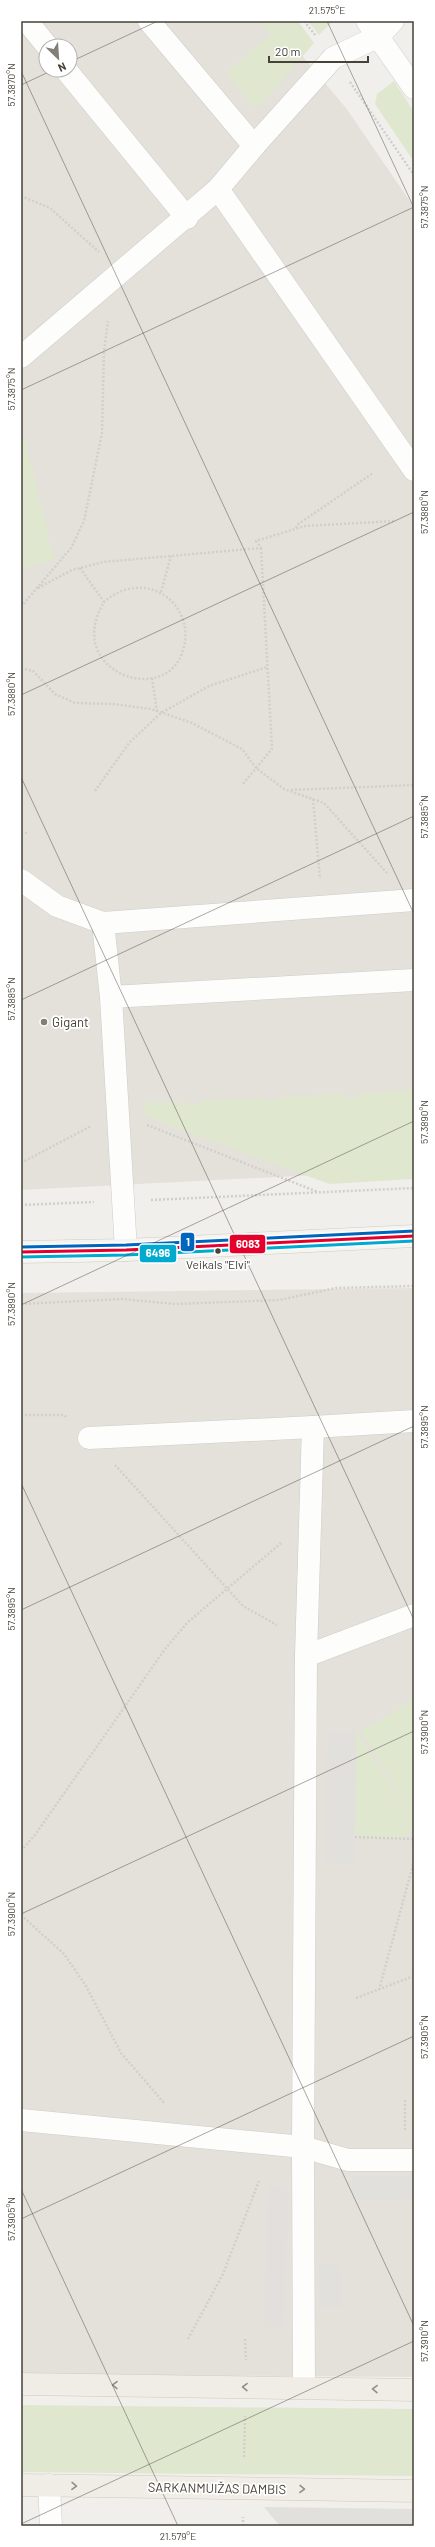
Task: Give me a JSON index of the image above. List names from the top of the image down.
{
  "streets": {
    "main road": ["SARKANMUIŽAS DAMBIS"]
  },
  "places": ["Gigant", "Veikals \"Elvi\""],
  "lines": ["transit line 1", "transit line 6083", "transit line 6496"],
  "scale_bar": "20 m",
  "north": "bottom right",
  "coordinates": [
    "21.575°E",
    "57.3870°N",
    "57.3875°N",
    "57.3880°N",
    "57.3885°N",
    "57.3890°N",
    "57.3895°N",
    "57.3900°N",
    "57.3905°N",
    "57.3910°N",
    "21.579°E"
  ]
}
